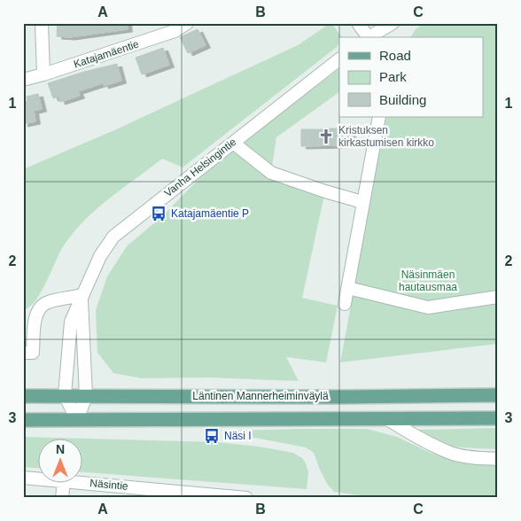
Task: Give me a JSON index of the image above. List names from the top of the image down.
{
  "streets": {
    "main road": ["Läntinen Mannerheiminväylä"],
    "street": ["Katajamäentie", "Vanha Helsingintie", "Näsintie"]
  },
  "crossings": [
    ["Vanha Helsingintie", "Läntinen Mannerheiminväylä"]
  ],
  "parks": ["Näsinmäen hautausmaa"],
  "places": {
    "church": ["Kristuksen kirkastumisen kirkko"],
    "bus stop": ["Katajamäentie P", "Näsi I"]
  },
  "legend": ["Road", "Park", "Building"],
  "north": "top",
  "grid": {
    "columns": ["A", "B", "C"],
    "rows": ["1", "2", "3"]
  }
}
